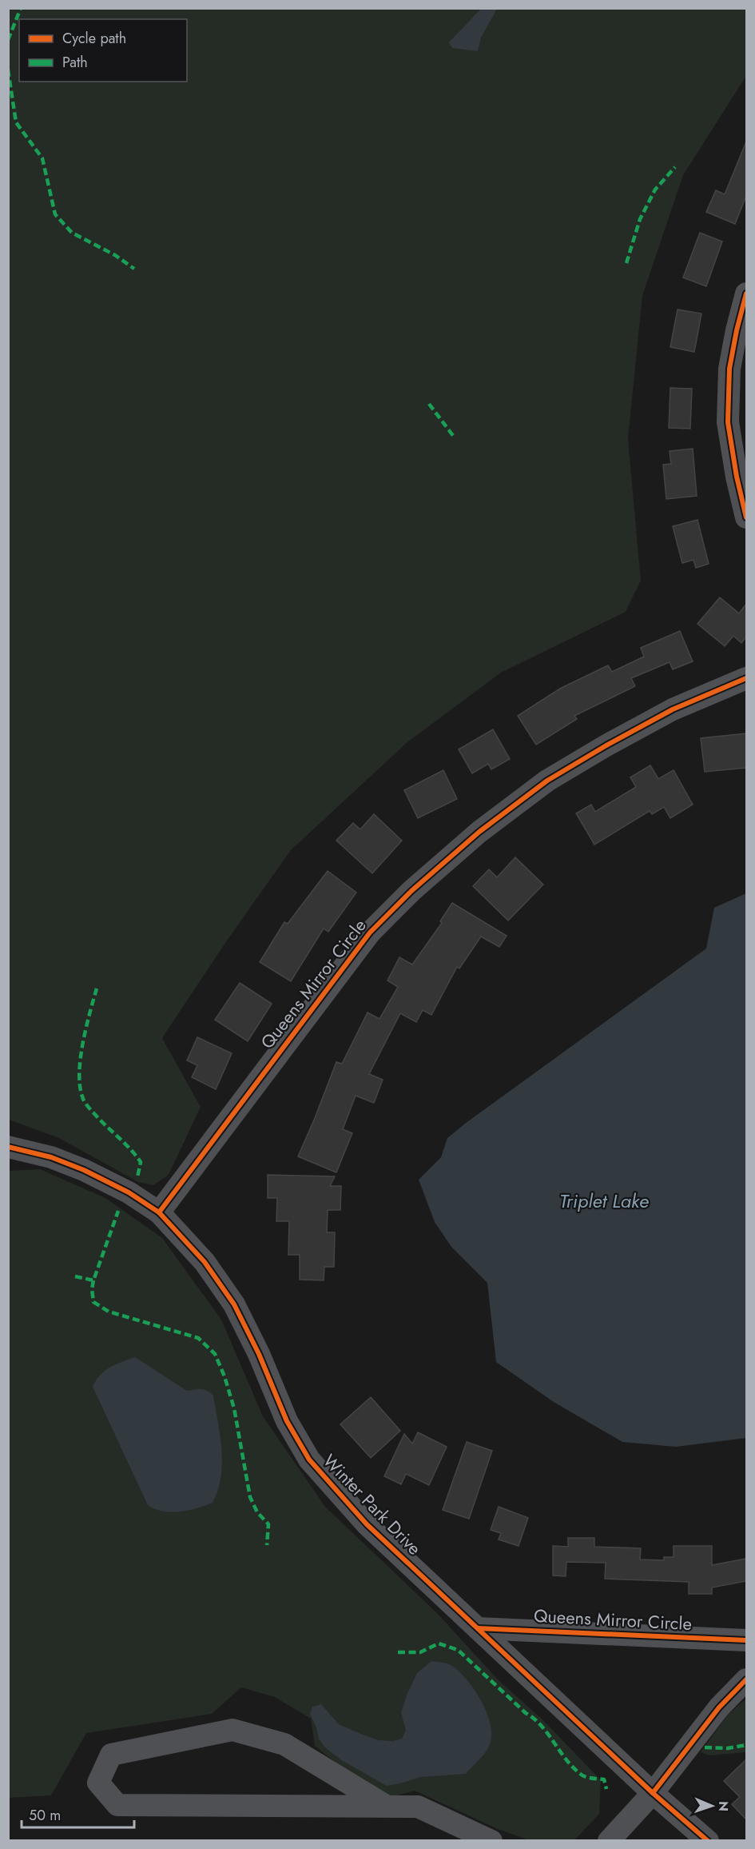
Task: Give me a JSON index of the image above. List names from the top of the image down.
{
  "streets": {
    "street": ["Queens Mirror Circle", "Winter Park Drive"]
  },
  "crossings": [
    ["Queens Mirror Circle", "Winter Park Drive"]
  ],
  "water": ["Triplet Lake"],
  "legend": ["Cycle path", "Path"],
  "scale_bar": "50 m",
  "north": "right"
}
